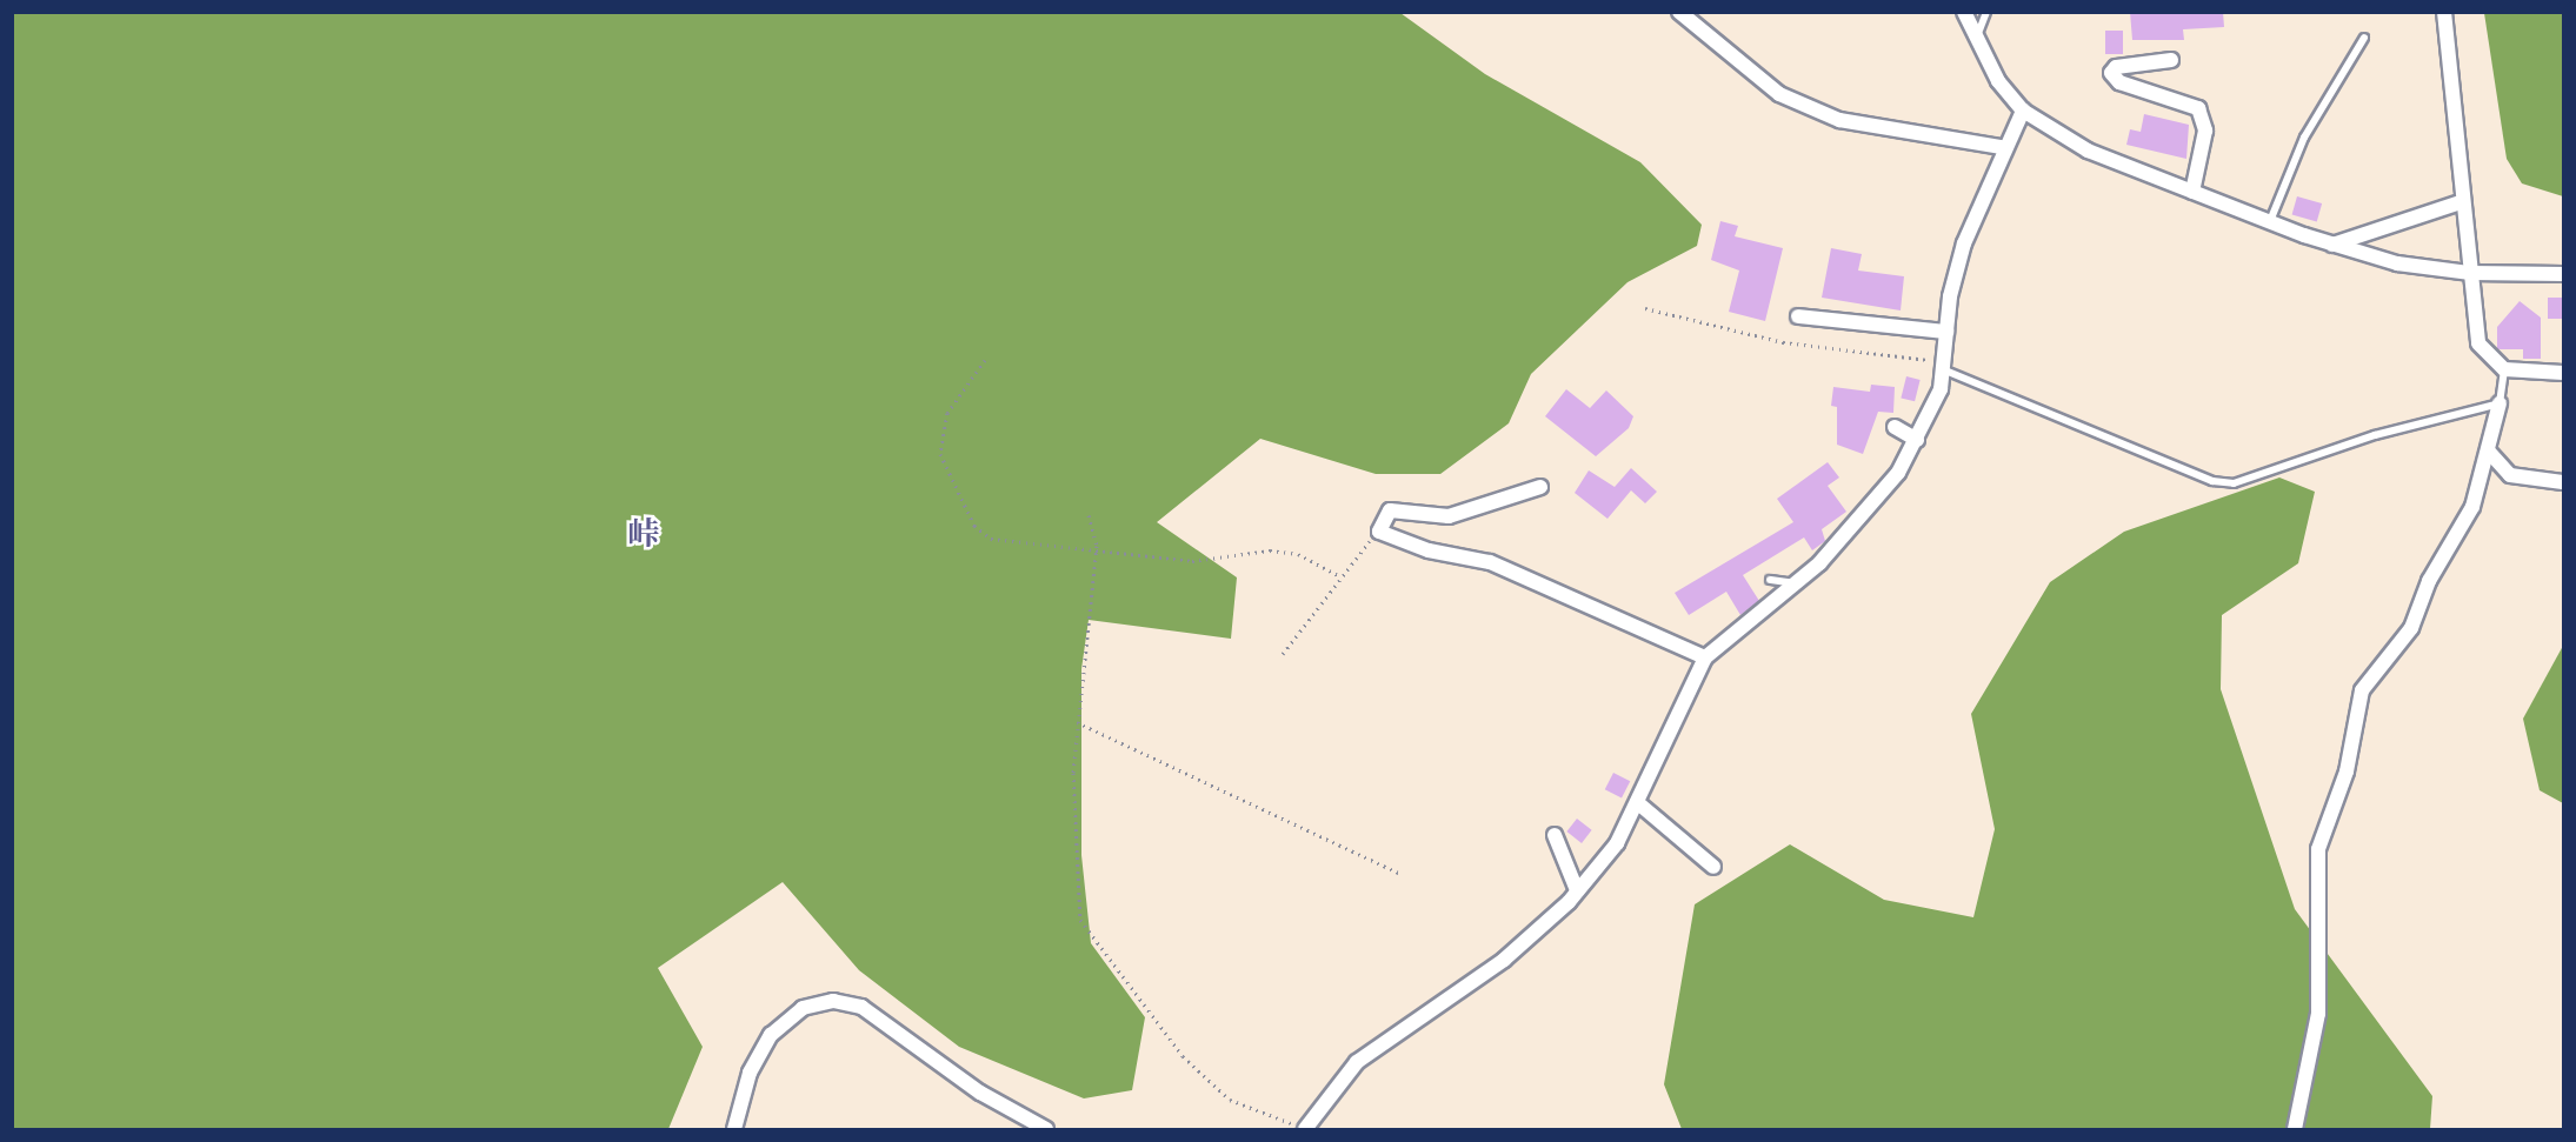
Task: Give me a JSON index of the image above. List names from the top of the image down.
{
  "districts": ["峠"]
}
